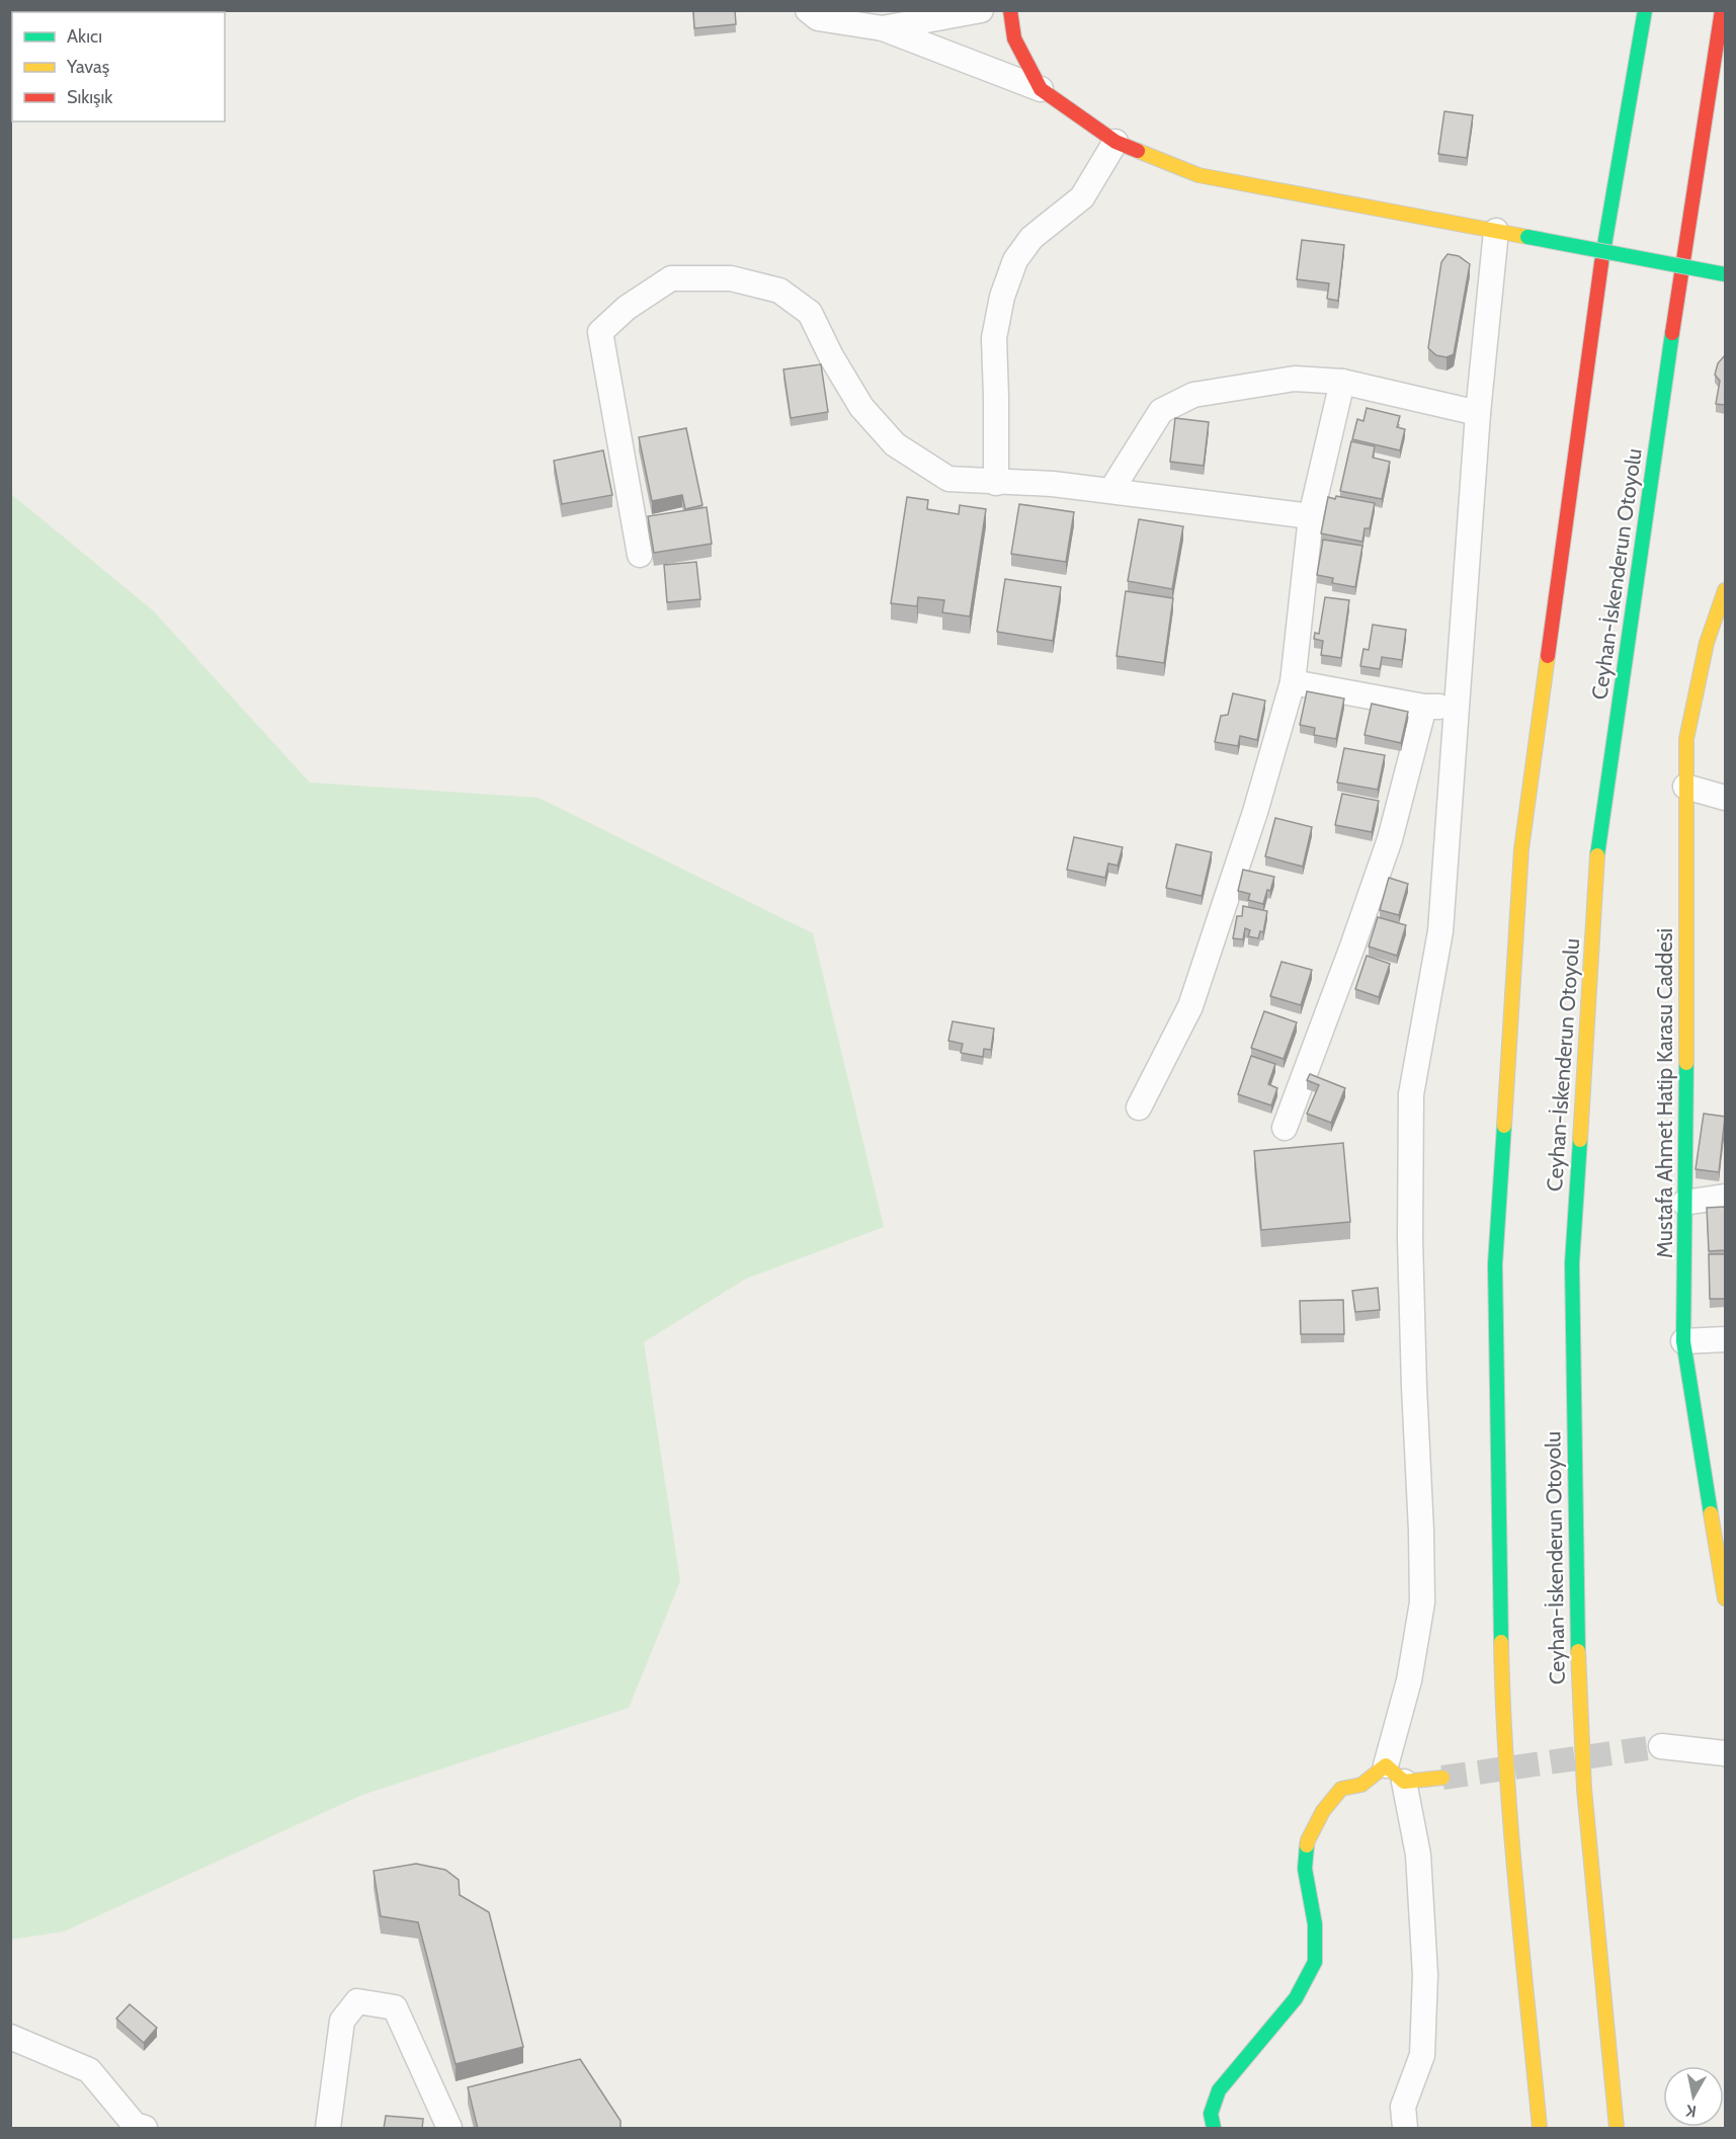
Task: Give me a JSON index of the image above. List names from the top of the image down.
{
  "streets": {
    "main road": ["Ceyhan-İskenderun Otoyolu", "Mustafa Ahmet Hatip Karasu Caddesi"]
  },
  "legend": ["Akıcı", "Yavaş", "Sıkışık"],
  "north": "bottom"
}
